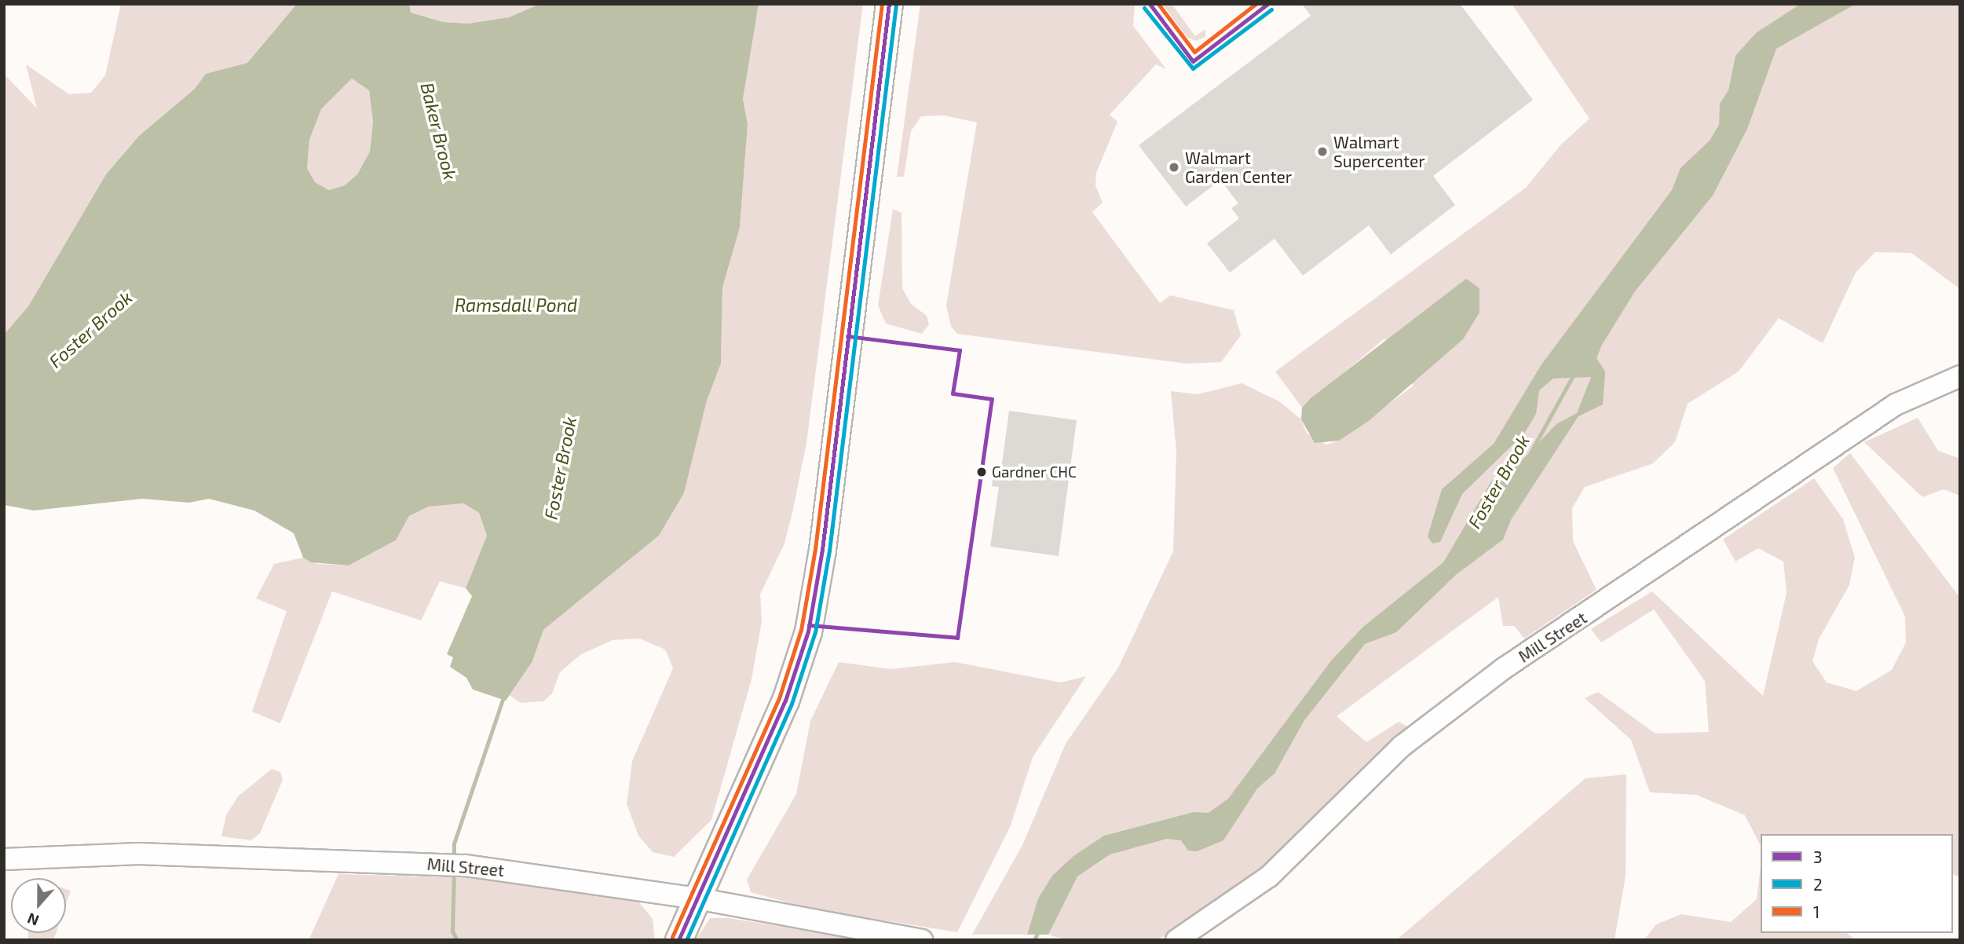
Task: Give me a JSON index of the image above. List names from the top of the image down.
{
  "streets": {
    "street": ["Mill Street"]
  },
  "water": ["Baker Brook", "Ramsdall Pond", "Foster Brook"],
  "places": ["Walmart Supercenter", "Walmart Garden Center", "Gardner CHC"],
  "lines": ["transit line 3", "transit line 1", "transit line 2"],
  "legend": ["3", "2", "1"],
  "north": "bottom"
}
